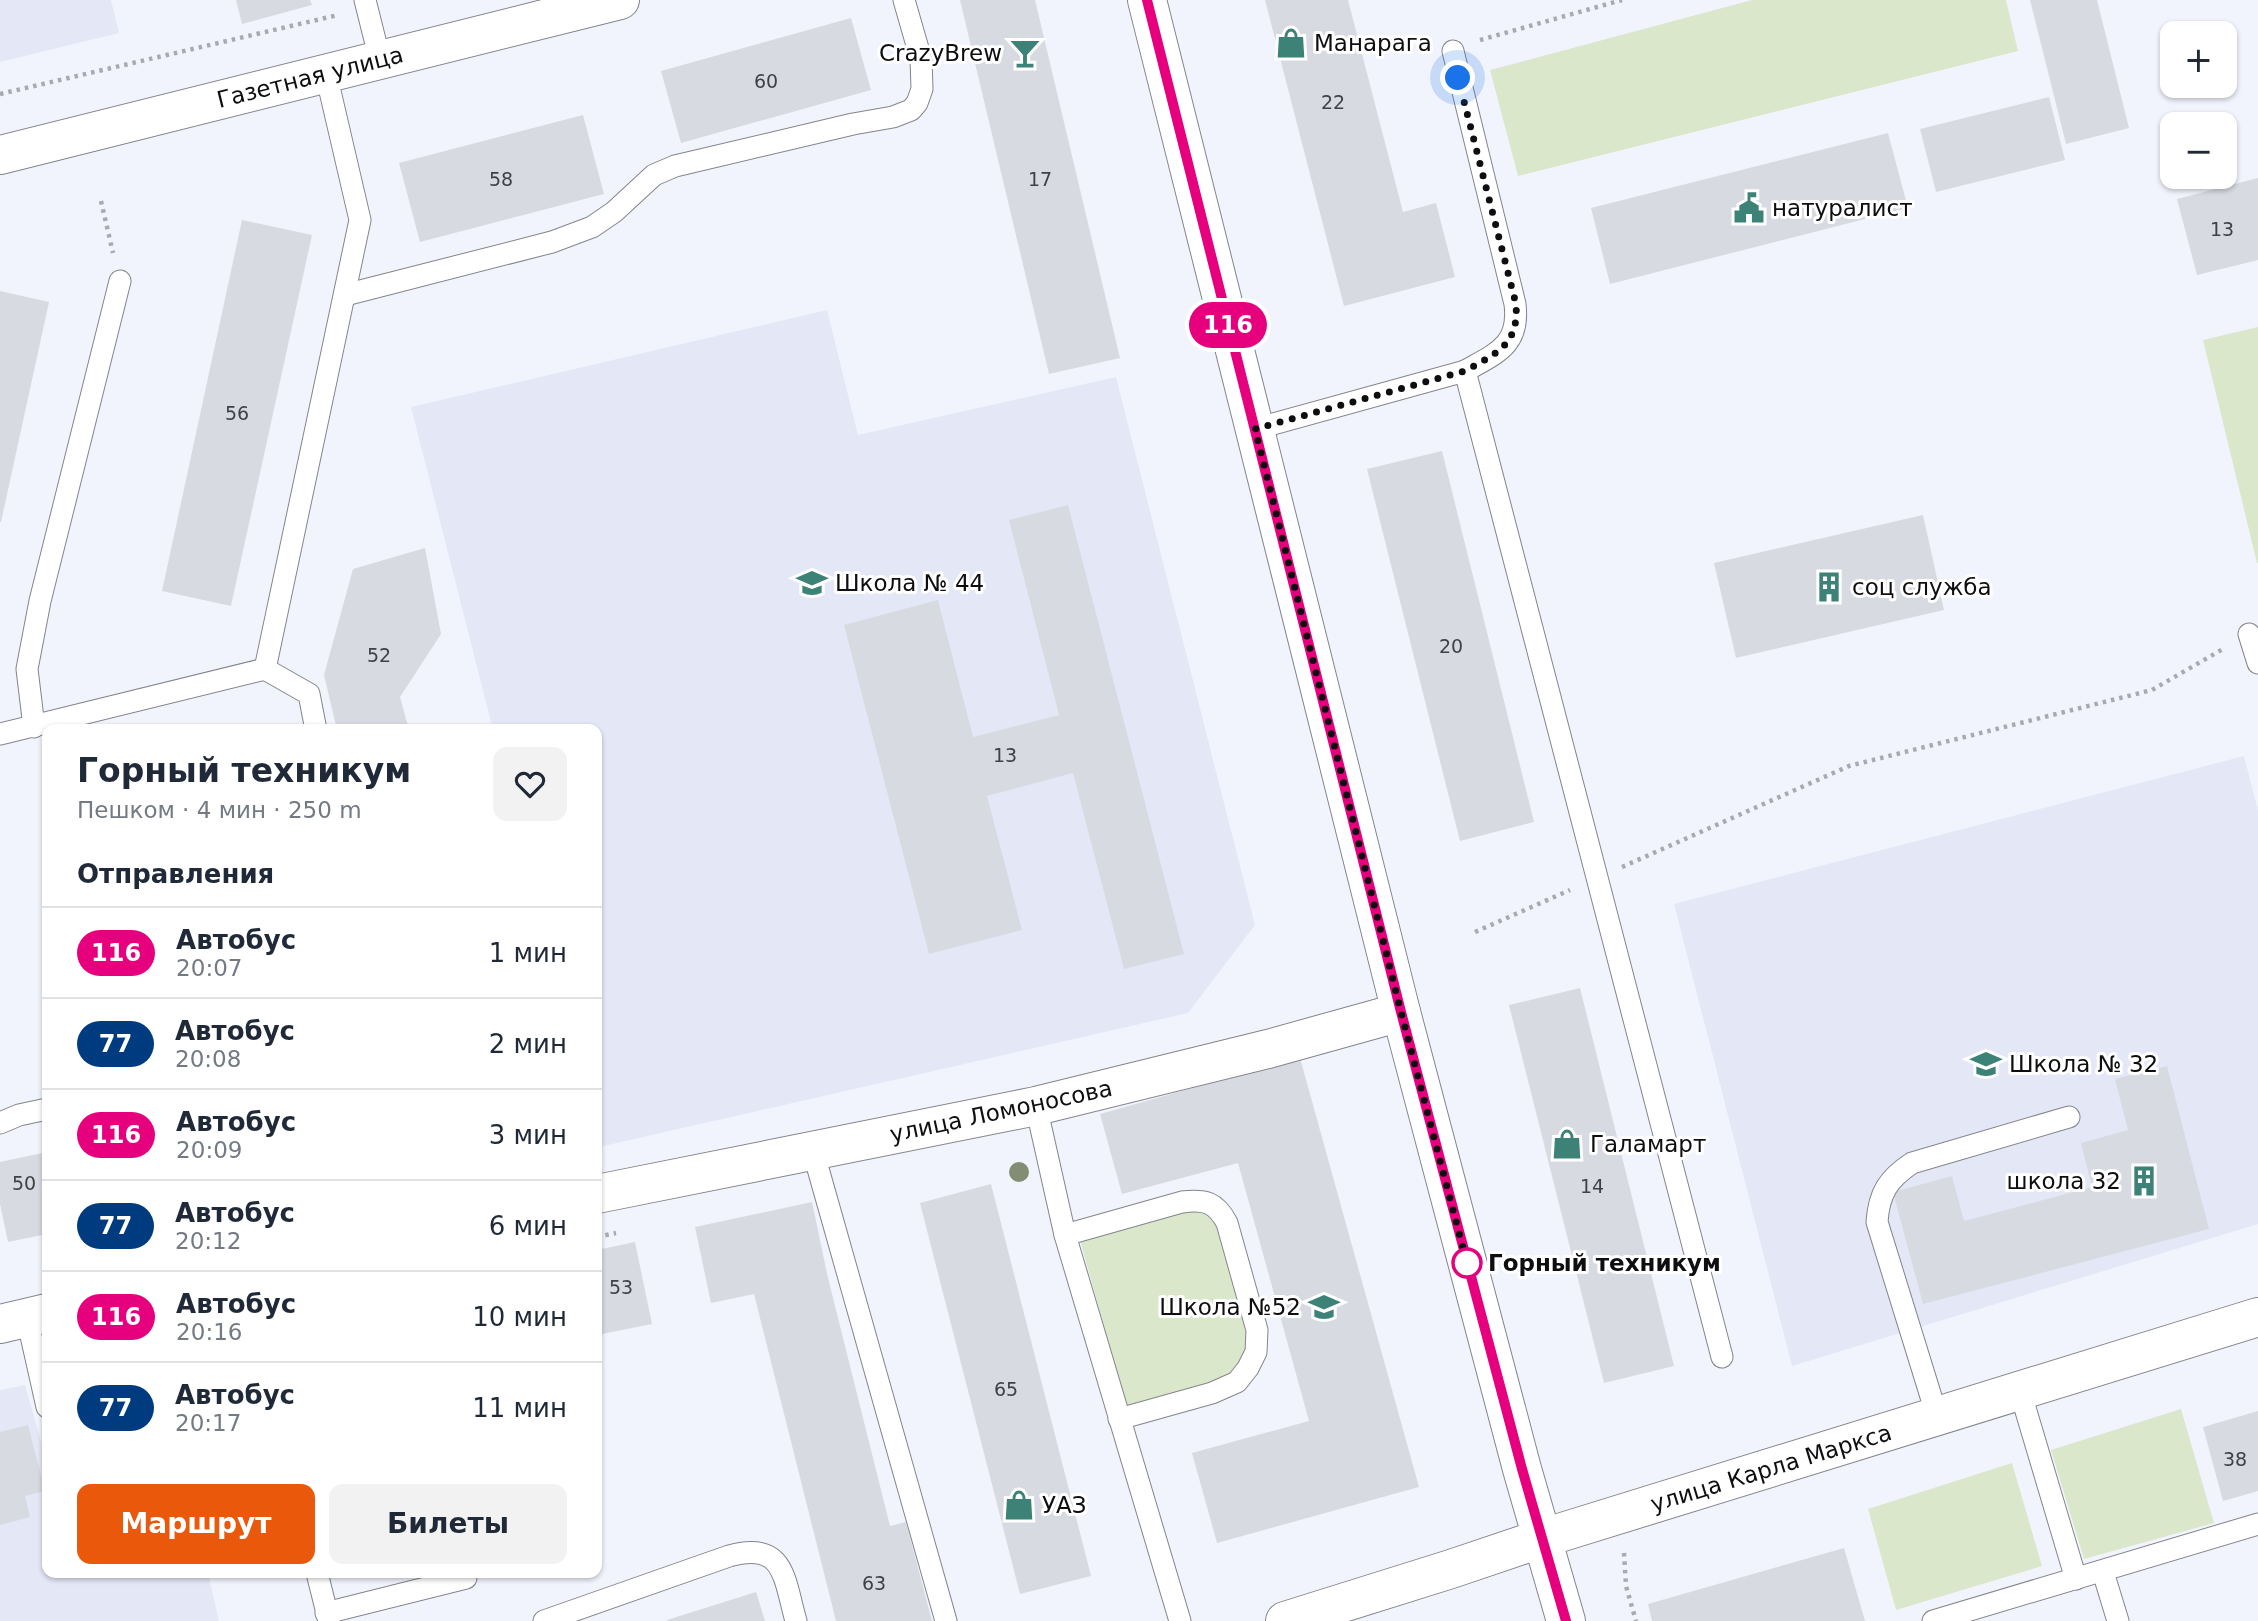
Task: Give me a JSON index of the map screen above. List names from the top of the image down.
{
  "streets": {
    "main road": ["Газетная улица", "улица Ломоносова", "улица Карла Маркса"]
  },
  "places": {
    "shop": ["Манарага", "Галамарт", "УАЗ"],
    "bar": ["CrazyBrew"],
    "public building": ["натуралист"],
    "school or university": ["Школа № 44", "Школа № 32", "Школа №52"],
    "building": ["соц служба", "школа 32"],
    "other": ["Горный техникум"]
  },
  "lines": ["bus line 116"],
  "house_numbers": [
    "60",
    "22",
    "58",
    "17",
    "13",
    "56",
    "20",
    "52",
    "13",
    "50",
    "14",
    "53",
    "65",
    "38",
    "63"
  ],
  "page": {
    "on_map": "116",
    "map_buttons": ["+", "−"],
    "heading": [
      ["Горный техникум", "Пешком · 4 мин · 250 m"],
      "Отправления"
    ],
    "list": [
      {
        "mark": "116",
        "name": "Автобус",
        "note": "20:07",
        "value": "1 мин"
      },
      {
        "mark": "77",
        "name": "Автобус",
        "note": "20:08",
        "value": "2 мин"
      },
      {
        "mark": "116",
        "name": "Автобус",
        "note": "20:09",
        "value": "3 мин"
      },
      {
        "mark": "77",
        "name": "Автобус",
        "note": "20:12",
        "value": "6 мин"
      },
      {
        "mark": "116",
        "name": "Автобус",
        "note": "20:16",
        "value": "10 мин"
      },
      {
        "mark": "77",
        "name": "Автобус",
        "note": "20:17",
        "value": "11 мин"
      }
    ],
    "buttons": ["Маршрут", "Билеты"]
  }
}
